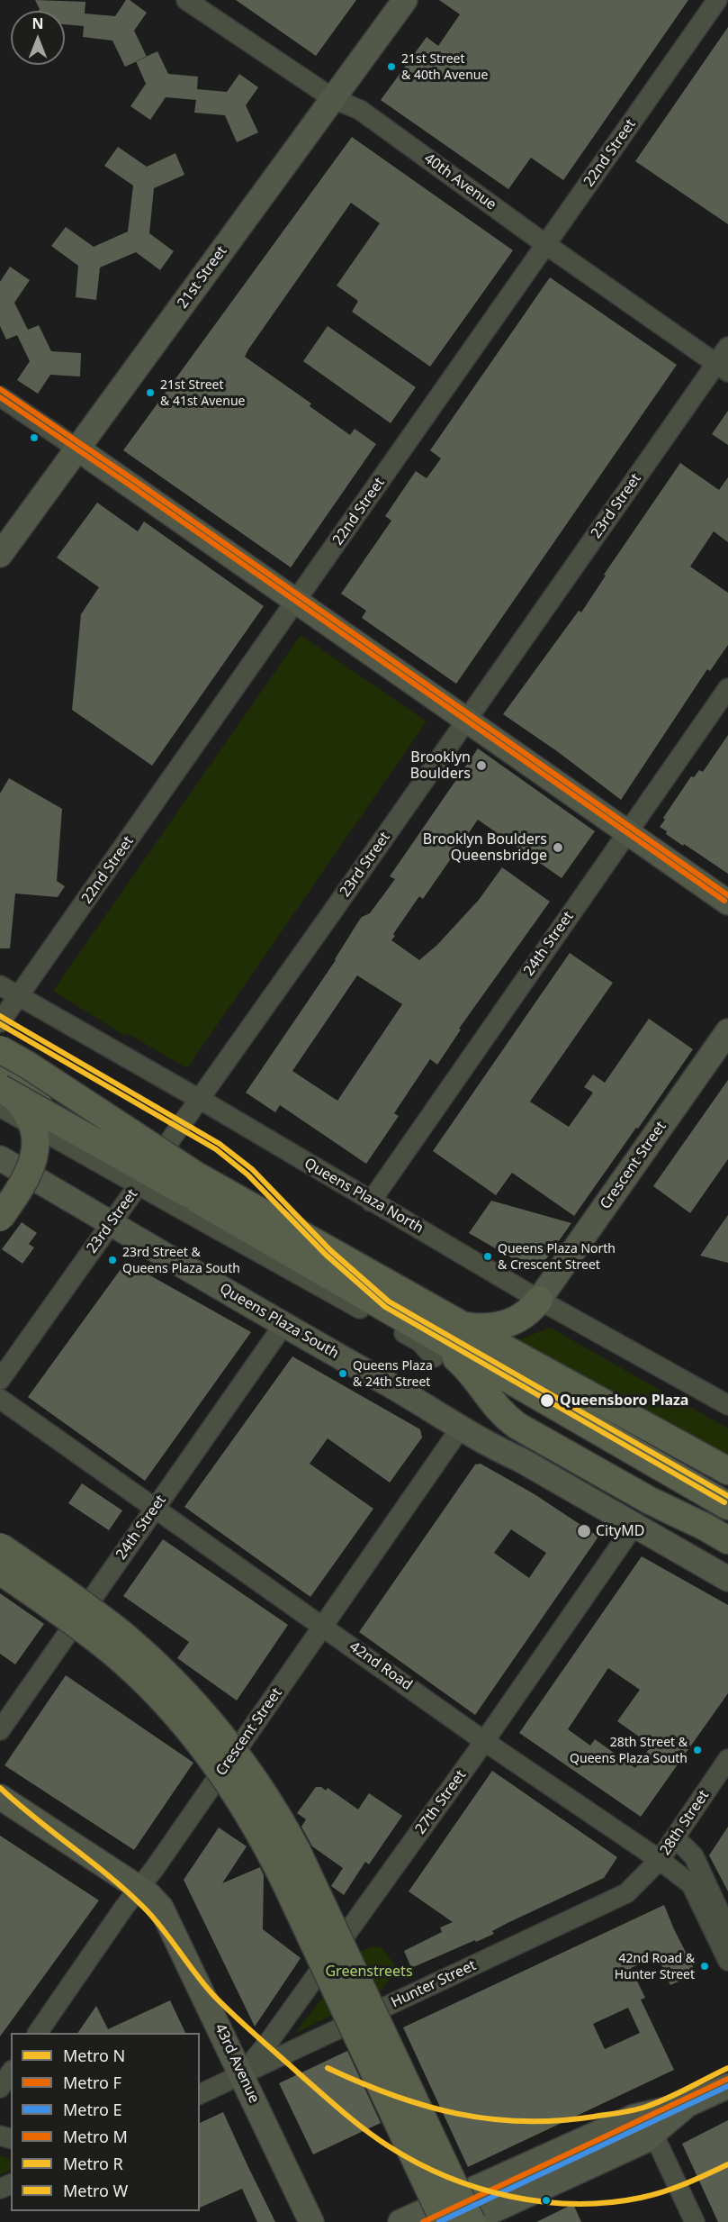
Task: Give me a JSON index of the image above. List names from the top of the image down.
{
  "streets": {
    "main road": [
      "21st Street",
      "Crescent Street",
      "Queens Plaza South",
      "43rd Avenue"
    ],
    "street": [
      "22nd Street",
      "40th Avenue",
      "23rd Street",
      "24th Street",
      "Queens Plaza North",
      "42nd Road",
      "27th Street",
      "28th Street",
      "Hunter Street"
    ]
  },
  "crossings": [
    ["22nd Street", "40th Avenue"],
    ["22nd Street", "Queens Plaza North"],
    ["40th Avenue", "21st Street"],
    ["40th Avenue", "23rd Street"],
    ["23rd Street", "Queens Plaza North"],
    ["23rd Street", "Queens Plaza South"],
    ["24th Street", "Queens Plaza North"],
    ["24th Street", "Queens Plaza South"],
    ["24th Street", "42nd Road"],
    ["Crescent Street", "Queens Plaza North"],
    ["Crescent Street", "Queens Plaza South"],
    ["Crescent Street", "42nd Road"],
    ["Crescent Street", "43rd Avenue"],
    ["Queens Plaza South", "27th Street"],
    ["42nd Road", "27th Street"],
    ["42nd Road", "28th Street"],
    ["42nd Road", "Hunter Street"],
    ["27th Street", "Hunter Street"],
    ["27th Street", "43rd Avenue"],
    ["28th Street", "Hunter Street"],
    ["Hunter Street", "43rd Avenue"]
  ],
  "parks": ["Greenstreets"],
  "places": [
    "21st Street & 40th Avenue",
    "21st Street & 41st Avenue",
    "Brooklyn Boulders",
    "Brooklyn Boulders Queensbridge",
    "Queens Plaza North & Crescent Street",
    "23rd Street & Queens Plaza South",
    "Queens Plaza & 24th Street",
    "Queensboro Plaza",
    "CityMD",
    "28th Street & Queens Plaza South",
    "42nd Road & Hunter Street"
  ],
  "lines": [
    "metro line F",
    "metro line M",
    "metro line N",
    "metro line W",
    "metro line R",
    "metro line E"
  ],
  "legend": [
    "Metro N",
    "Metro F",
    "Metro E",
    "Metro M",
    "Metro R",
    "Metro W"
  ],
  "north": "top"
}
